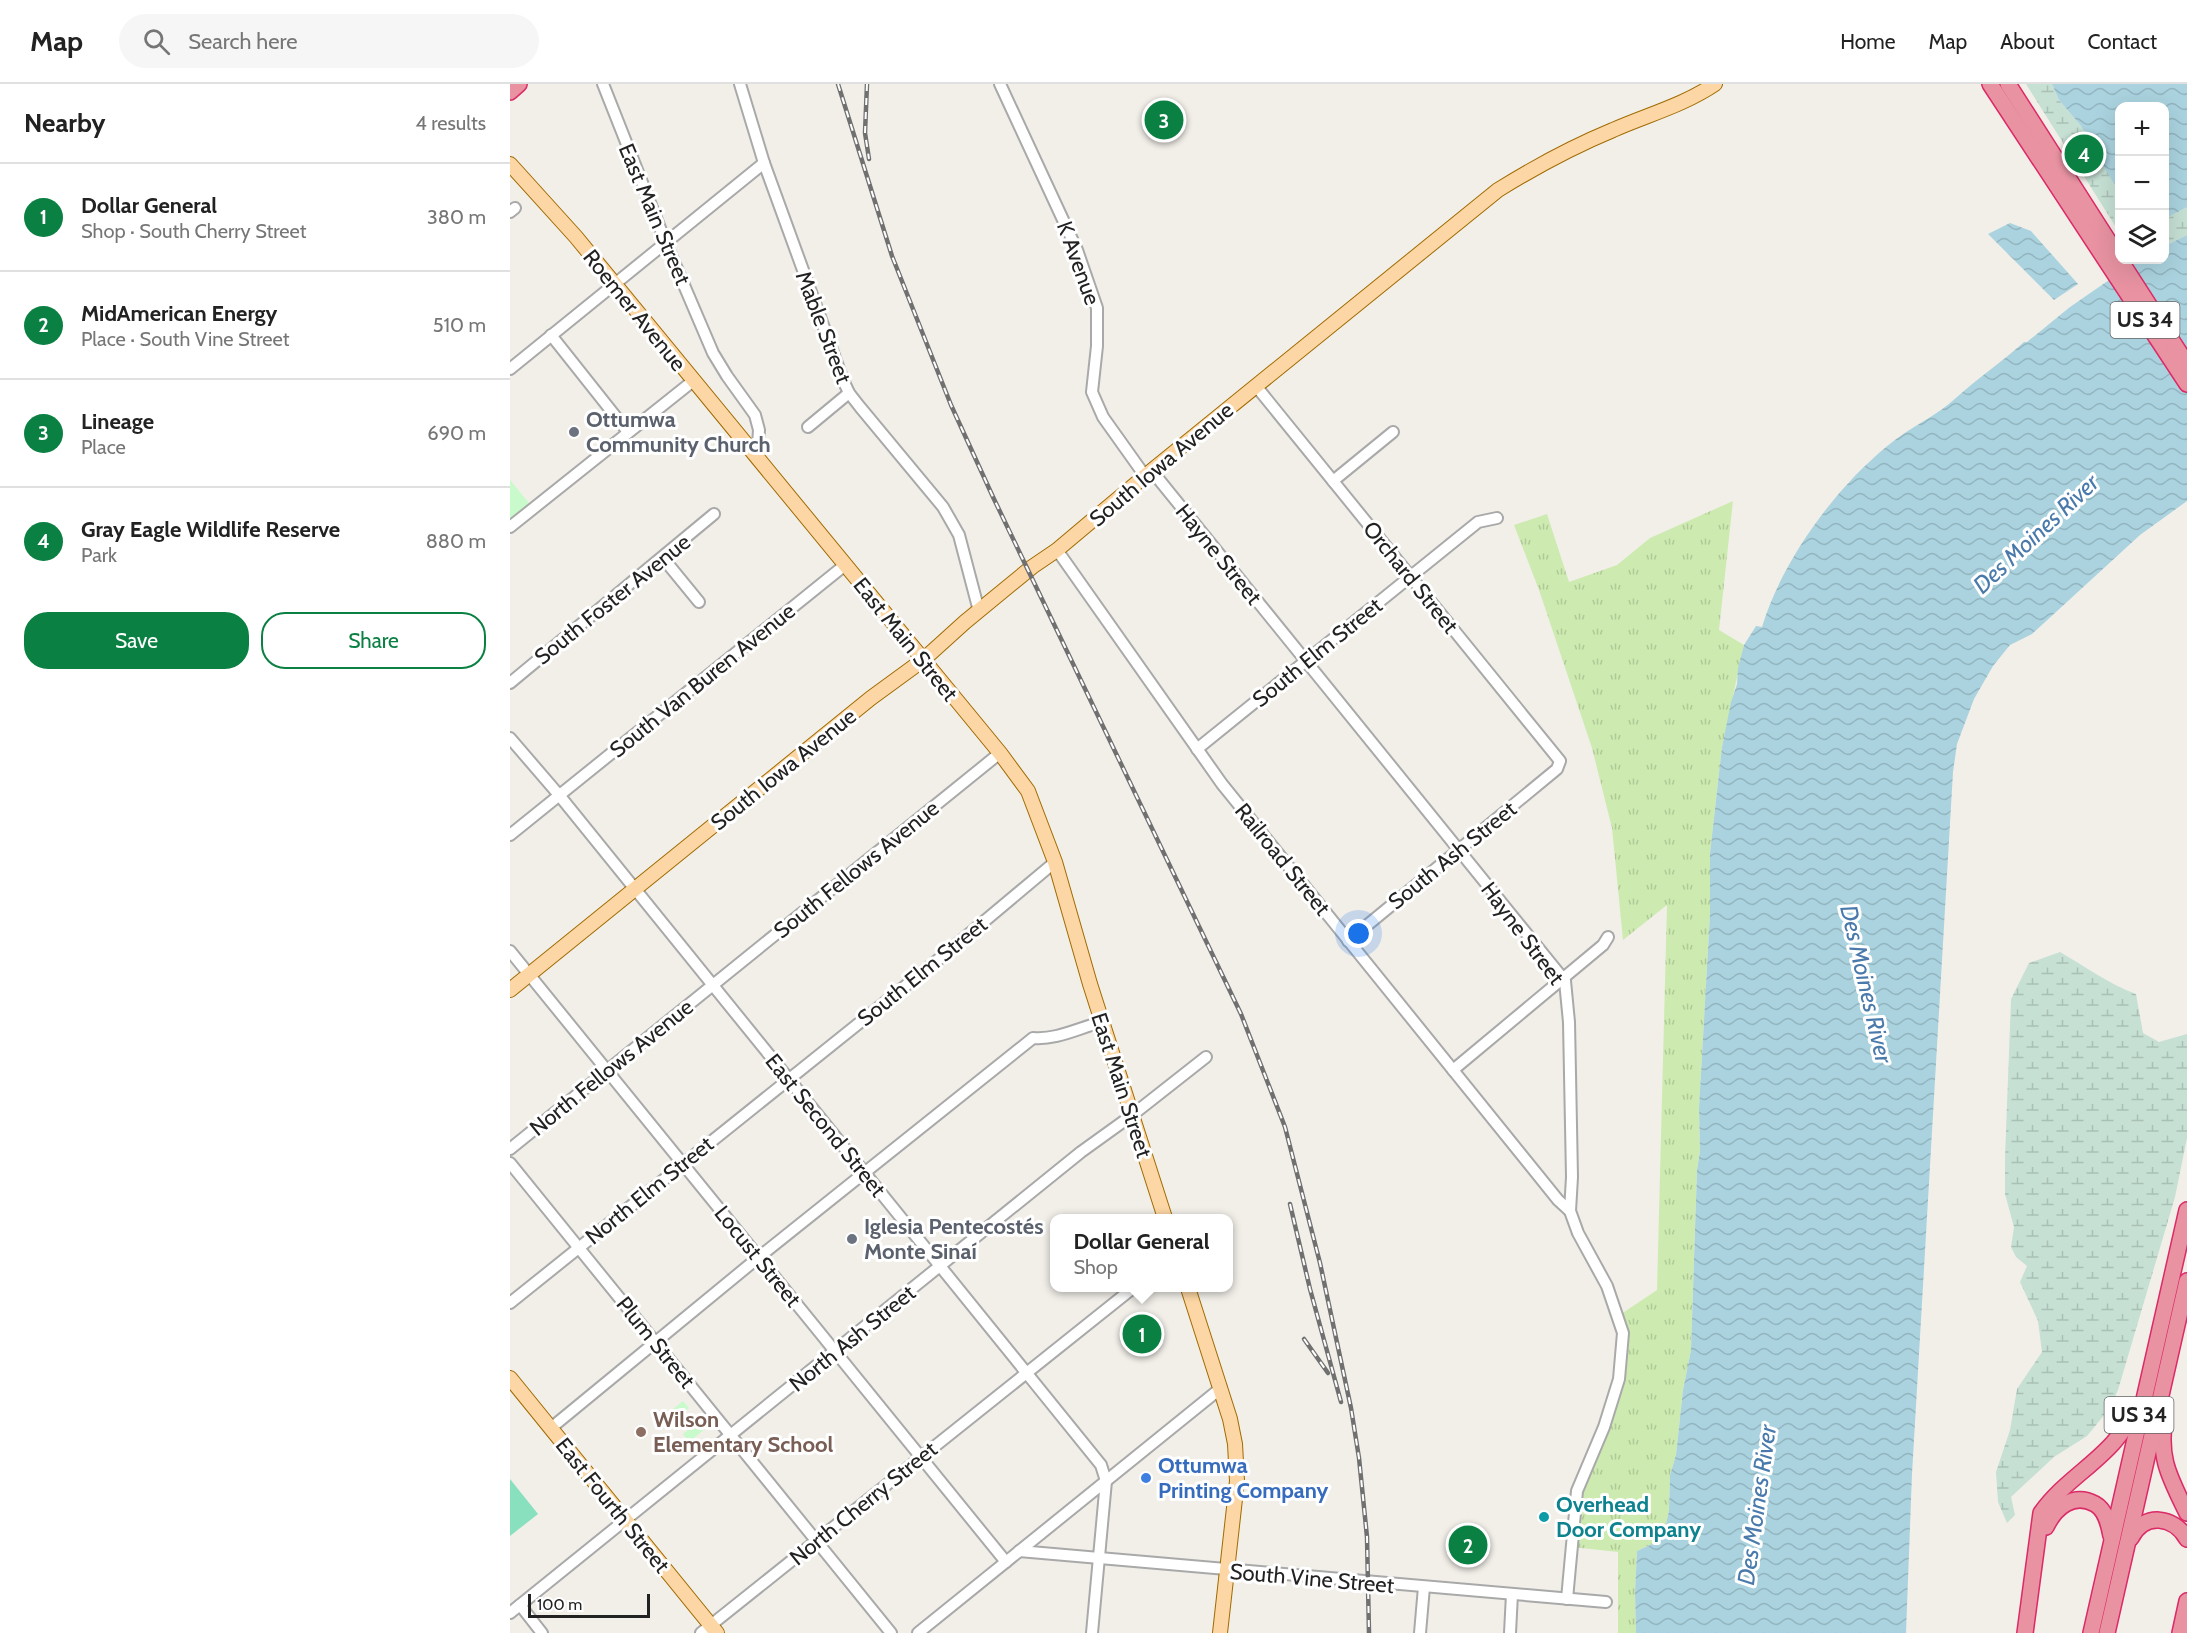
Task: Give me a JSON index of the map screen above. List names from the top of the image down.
{
  "streets": {
    "highway": ["US 34"],
    "main road": [
      "East Main Street",
      "Roemer Avenue",
      "South Iowa Avenue",
      "East Fourth Street"
    ],
    "street": [
      "K Avenue",
      "Mable Street",
      "Hayne Street",
      "Orchard Street",
      "South Foster Avenue",
      "South Elm Street",
      "South Van Buren Avenue",
      "South Ash Street",
      "Railroad Street",
      "South Fellows Avenue",
      "North Fellows Avenue",
      "East Second Street",
      "North Elm Street",
      "Locust Street",
      "North Ash Street",
      "Plum Street",
      "North Cherry Street",
      "South Vine Street"
    ]
  },
  "crossings": [
    ["East Main Street", "Roemer Avenue"],
    ["East Main Street", "South Iowa Avenue"],
    ["East Main Street", "South Elm Street"],
    ["East Main Street", "South Van Buren Avenue"],
    ["East Main Street", "South Fellows Avenue"],
    ["K Avenue", "South Iowa Avenue"],
    ["K Avenue", "Hayne Street"],
    ["Mable Street", "South Iowa Avenue"],
    ["South Iowa Avenue", "Hayne Street"],
    ["South Iowa Avenue", "Orchard Street"],
    ["South Iowa Avenue", "Railroad Street"],
    ["South Iowa Avenue", "East Second Street"],
    ["South Iowa Avenue", "Locust Street"],
    ["Hayne Street", "South Elm Street"],
    ["Hayne Street", "South Ash Street"],
    ["Hayne Street", "Railroad Street"],
    ["Hayne Street", "South Vine Street"],
    ["Orchard Street", "South Elm Street"],
    ["Orchard Street", "South Ash Street"],
    ["South Elm Street", "Railroad Street"],
    ["South Elm Street", "East Second Street"],
    ["South Elm Street", "North Elm Street"],
    ["South Van Buren Avenue", "East Second Street"],
    ["South Ash Street", "Railroad Street"],
    ["South Fellows Avenue", "North Fellows Avenue"],
    ["South Fellows Avenue", "East Second Street"],
    ["North Fellows Avenue", "East Second Street"],
    ["North Fellows Avenue", "Locust Street"],
    ["East Second Street", "North Elm Street"],
    ["East Second Street", "North Ash Street"],
    ["East Second Street", "North Cherry Street"],
    ["North Elm Street", "Locust Street"],
    ["North Elm Street", "Plum Street"],
    ["Locust Street", "North Ash Street"],
    ["Locust Street", "North Cherry Street"],
    ["North Ash Street", "Plum Street"],
    ["North Ash Street", "East Fourth Street"],
    ["Plum Street", "North Cherry Street"],
    ["North Cherry Street", "East Fourth Street"]
  ],
  "water": ["Des Moines River"],
  "places": [
    "Ottumwa Community Church",
    "Iglesia Pentecostés Monte Sinaí",
    "Wilson Elementary School",
    "Ottumwa Printing Company",
    "Overhead Door Company"
  ],
  "scale_bar": "100 m",
  "page": {
    "header": "Map",
    "search": "Search here",
    "nav": [
      "Home",
      "Map",
      "About",
      "Contact"
    ],
    "heading": ["Nearby", "4 results"],
    "pins": [
      "3",
      "4",
      "1",
      "2"
    ],
    "map_buttons": ["+", "−"],
    "list": [
      {
        "mark": "1",
        "name": "Dollar General",
        "note": "Shop · South Cherry Street",
        "value": "380 m"
      },
      {
        "mark": "2",
        "name": "MidAmerican Energy",
        "note": "Place · South Vine Street",
        "value": "510 m"
      },
      {
        "mark": "3",
        "name": "Lineage",
        "note": "Place",
        "value": "690 m"
      },
      {
        "mark": "4",
        "name": "Gray Eagle Wildlife Reserve",
        "note": "Park",
        "value": "880 m"
      }
    ],
    "buttons": ["Save", "Share"],
    "popup": ["Dollar General", "Shop"],
    "scale": "100 m"
  }
}
